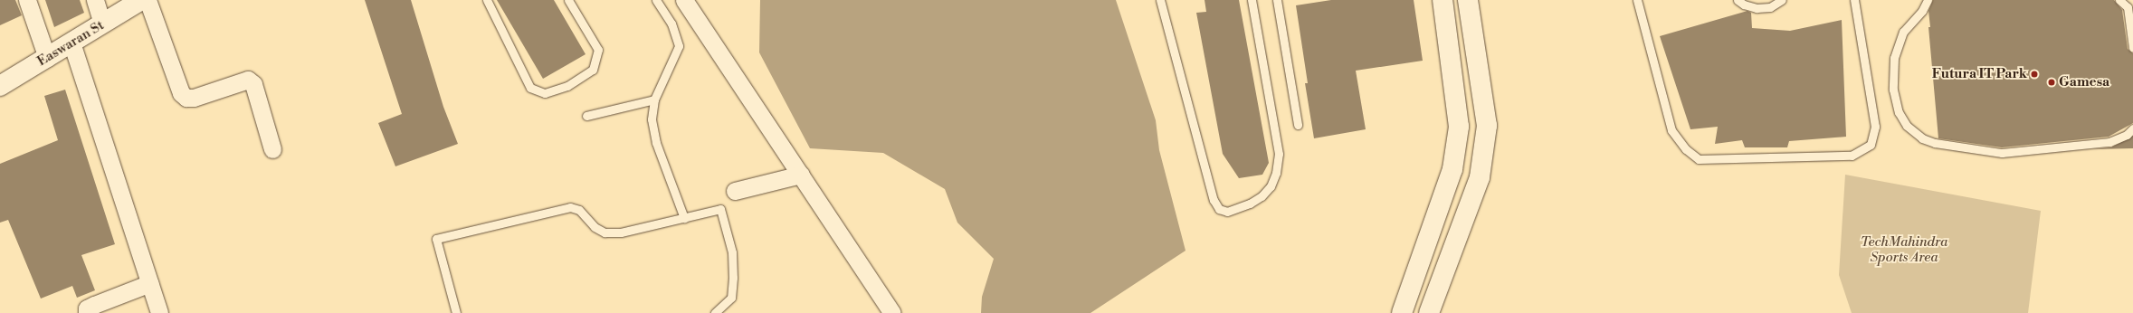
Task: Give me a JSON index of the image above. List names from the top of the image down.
{
  "streets": {
    "street": ["Easwaran St"]
  },
  "parks": ["TechMahindra Sports Area"],
  "places": ["Futura IT Park", "Gamesa"]
}
